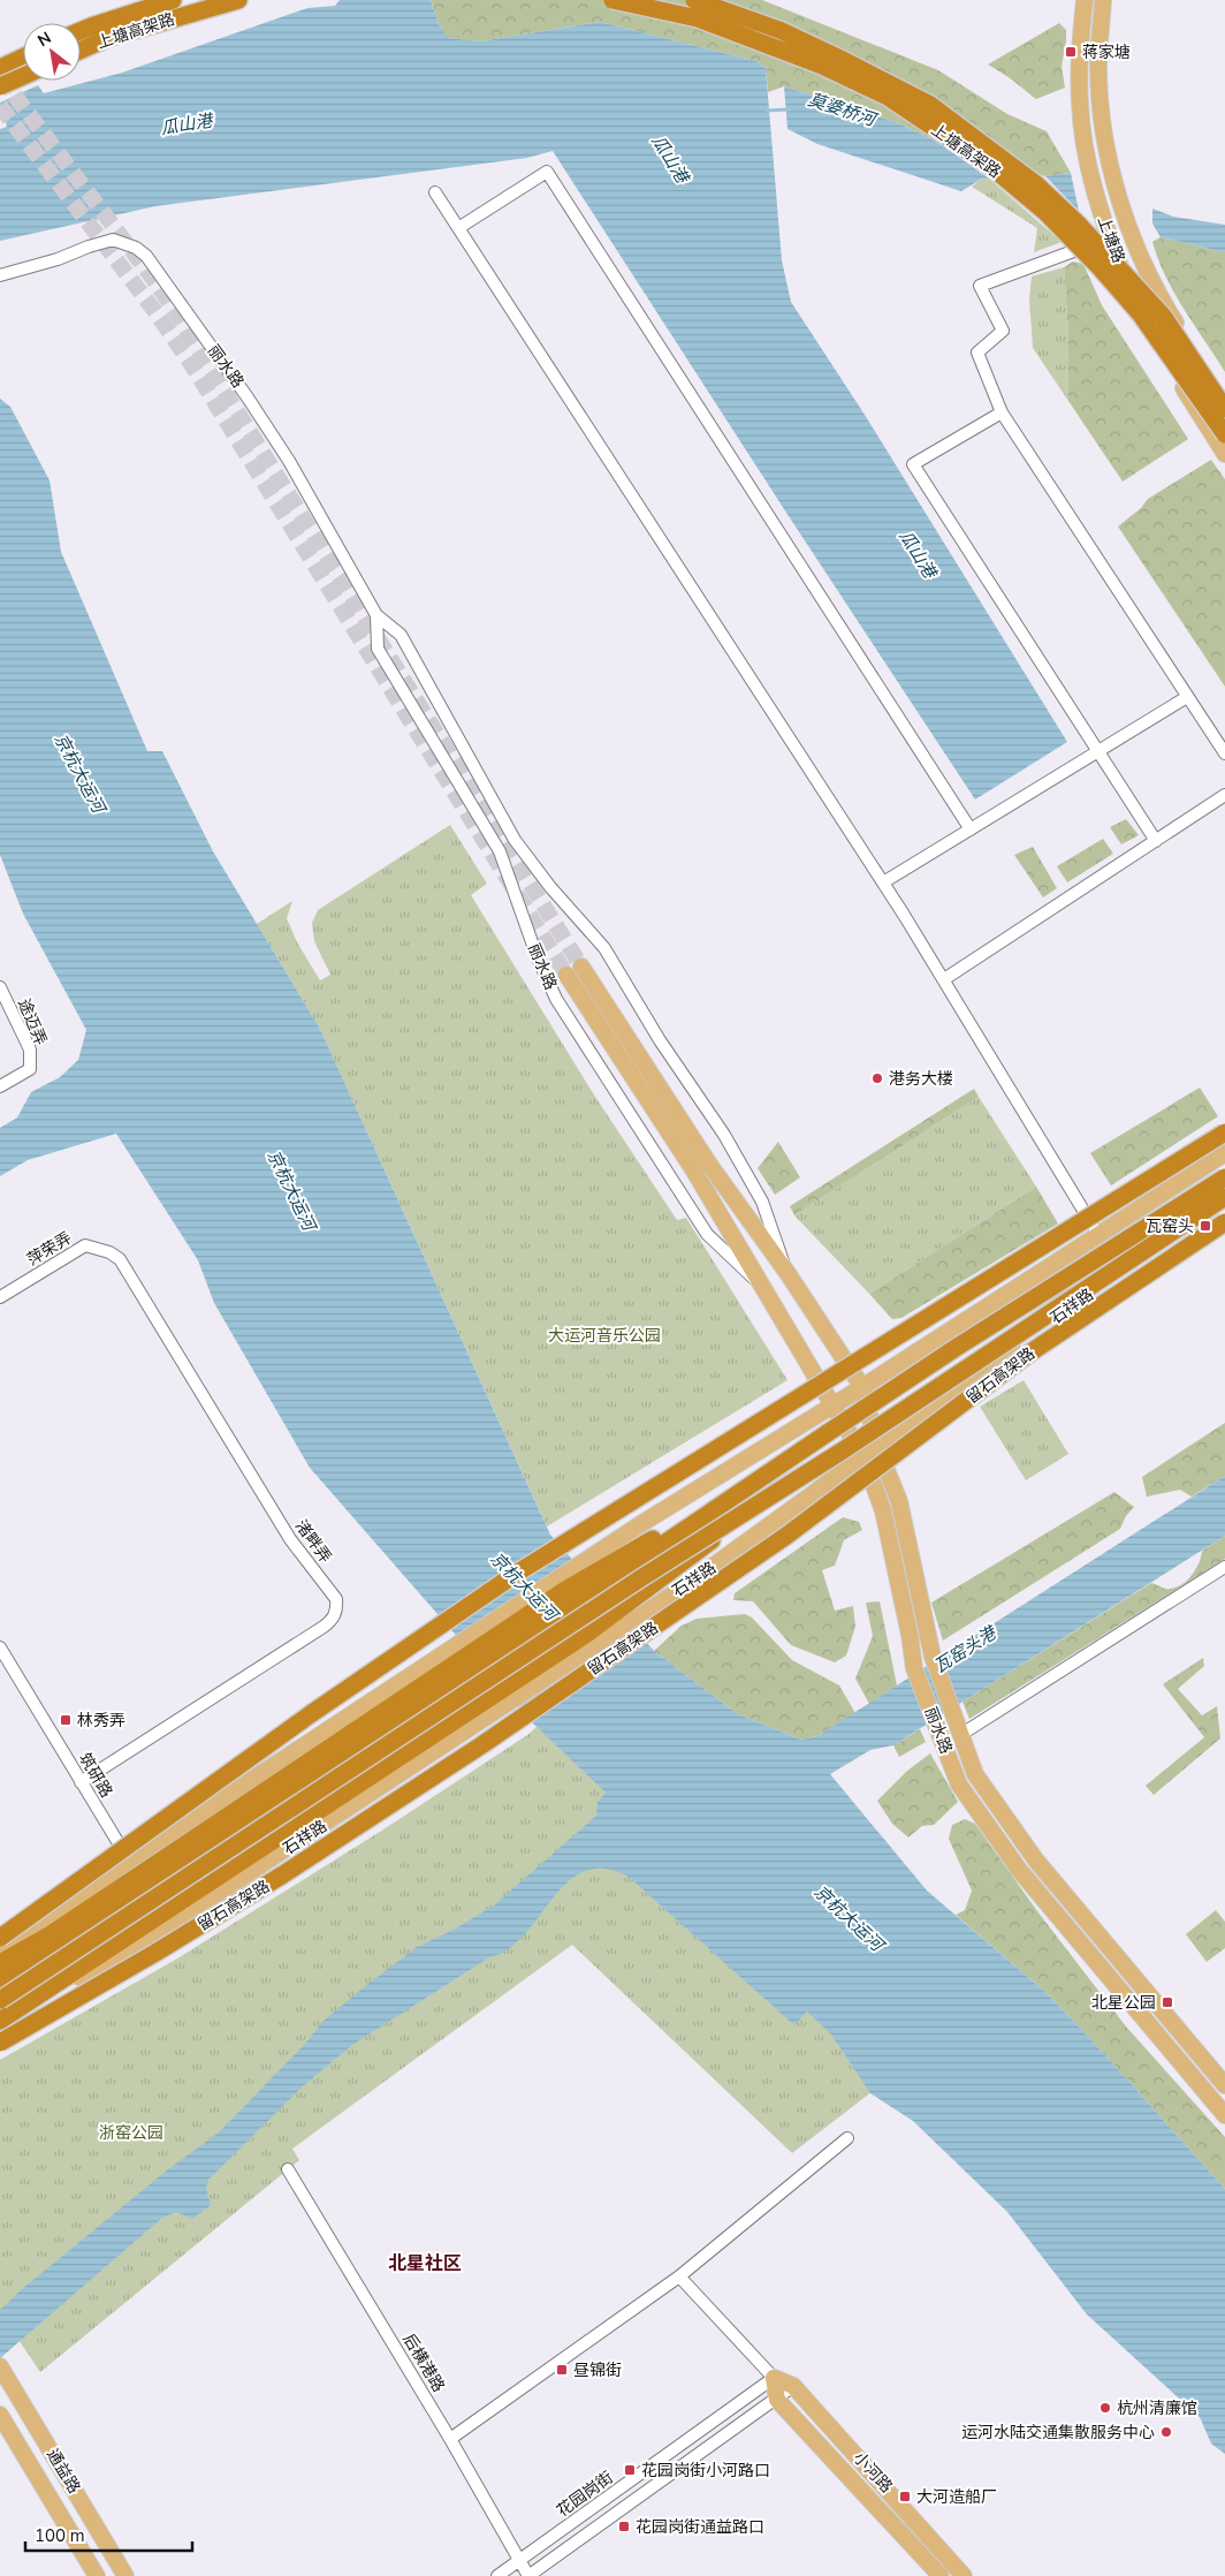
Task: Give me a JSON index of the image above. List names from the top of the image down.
{
  "streets": {
    "highway": ["上塘高架路", "留石高架路"],
    "main road": [
      "上塘路",
      "丽水路",
      "石祥路",
      "通益路",
      "小河路"
    ],
    "street": [
      "途迈弄",
      "萍荣弄",
      "渚畔弄",
      "筑研路",
      "后横港路",
      "花园岗街"
    ]
  },
  "crossings": [
    ["丽水路", "石祥路"],
    ["萍荣弄", "渚畔弄"],
    ["石祥路", "留石高架路"],
    ["渚畔弄", "筑研路"],
    ["后横港路", "花园岗街"],
    ["小河路", "花园岗街"]
  ],
  "districts": ["北星社区"],
  "water": [
    "莫婆桥河",
    "瓜山港",
    "京杭大运河",
    "瓦窑头港"
  ],
  "parks": ["大运河音乐公园", "浙窑公园"],
  "places": {
    "transit": [
      "蒋家塘",
      "瓦窑头",
      "林秀弄",
      "北星公园",
      "昼锦街",
      "花园岗街小河路口",
      "大河造船厂",
      "花园岗街通益路口"
    ],
    "other": ["港务大楼", "杭州清廉馆", "运河水陆交通集散服务中心"]
  },
  "scale_bar": "100 m",
  "north": "top left"
}
